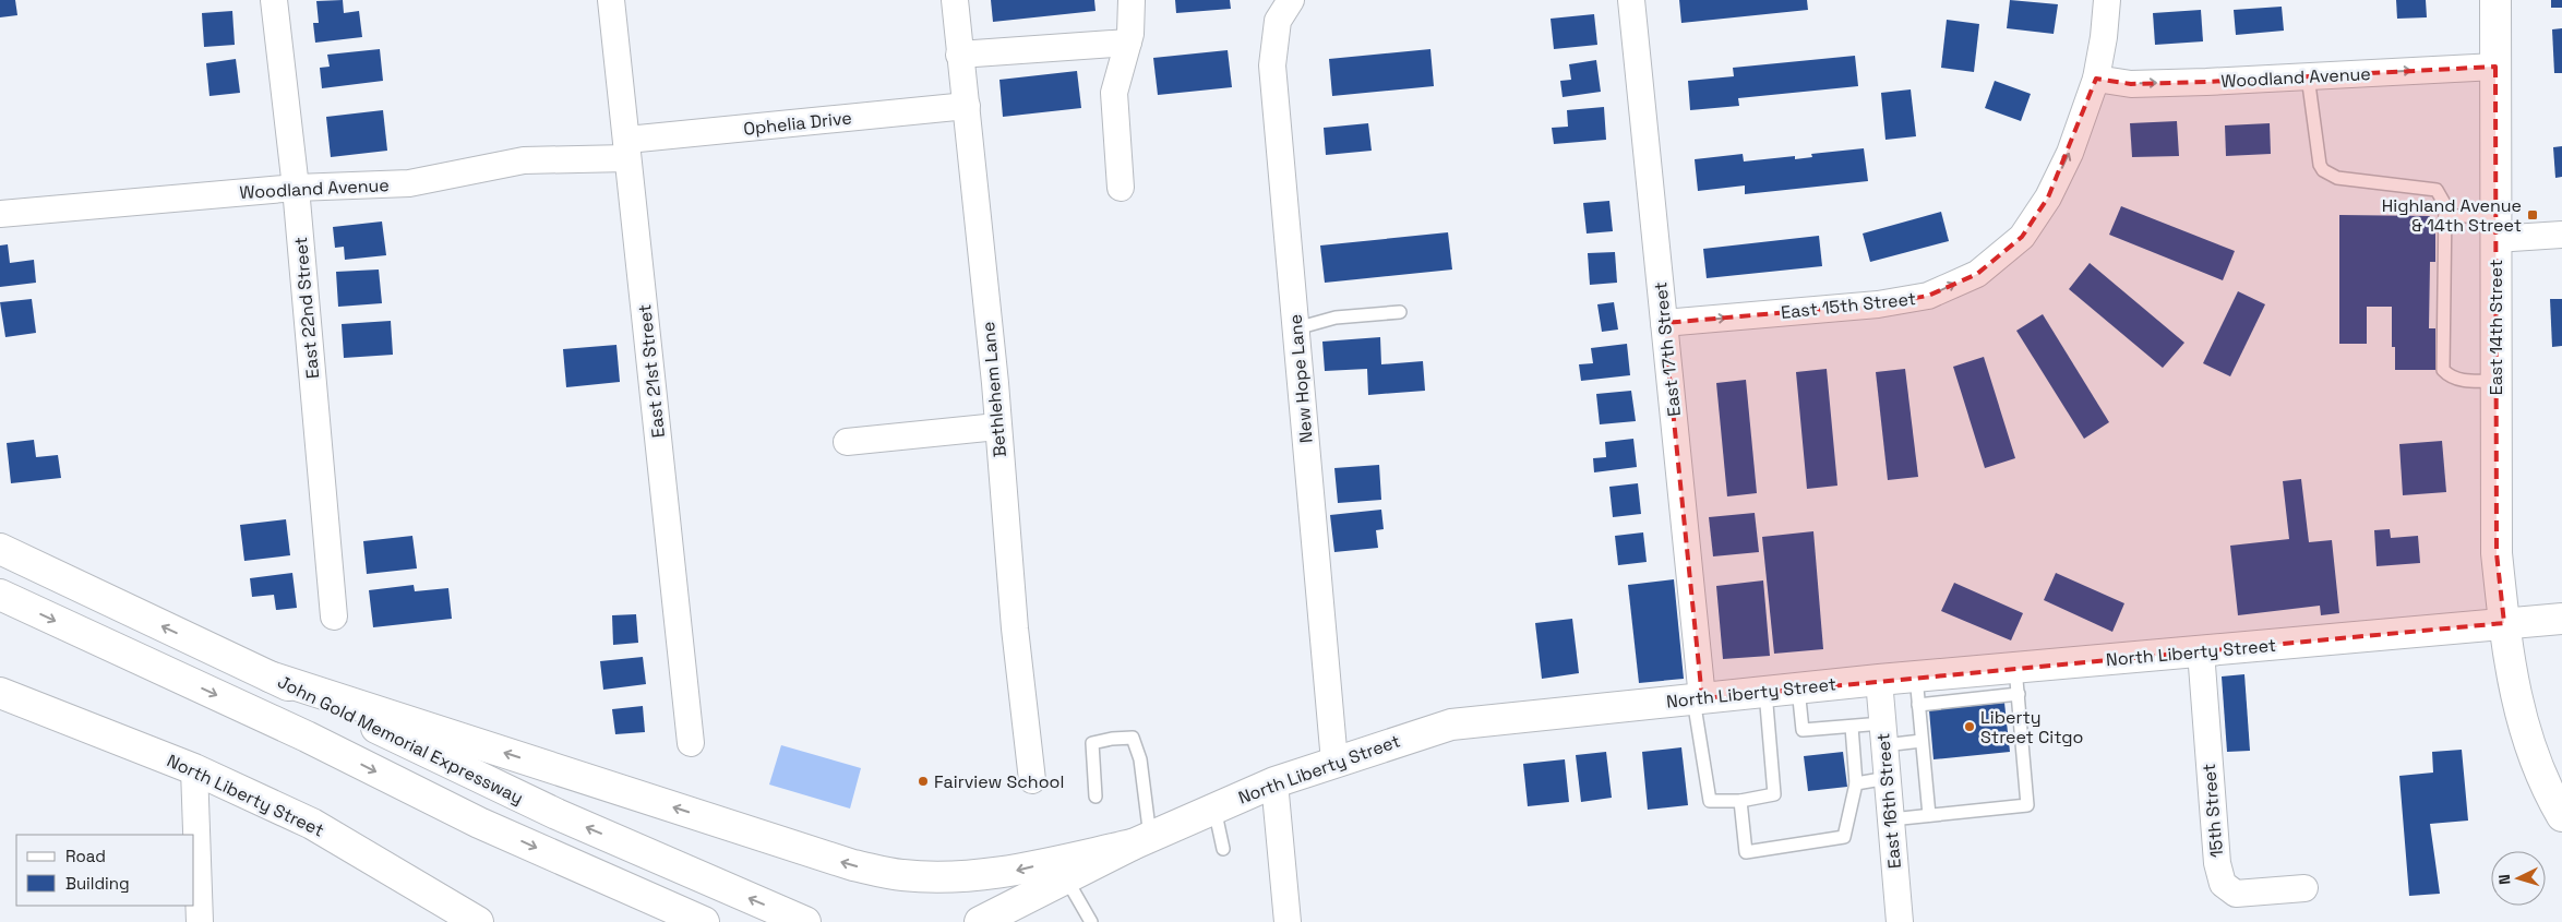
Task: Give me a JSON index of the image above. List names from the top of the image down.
{
  "streets": {
    "main road": ["East 14th Street", "North Liberty Street", "John Gold Memorial Expressway"],
    "street": [
      "Woodland Avenue",
      "Ophelia Drive",
      "East 15th Street",
      "East 22nd Street",
      "East 17th Street",
      "East 21st Street",
      "New Hope Lane",
      "Bethlehem Lane",
      "East 16th Street",
      "15th Street"
    ]
  },
  "crossings": [
    ["Woodland Avenue", "Ophelia Drive"],
    ["Woodland Avenue", "East 15th Street"],
    ["Woodland Avenue", "East 22nd Street"],
    ["Woodland Avenue", "East 14th Street"],
    ["Woodland Avenue", "East 21st Street"],
    ["Ophelia Drive", "East 21st Street"],
    ["Ophelia Drive", "Bethlehem Lane"],
    ["East 15th Street", "East 17th Street"],
    ["East 14th Street", "North Liberty Street"],
    ["East 17th Street", "North Liberty Street"],
    ["New Hope Lane", "North Liberty Street"],
    ["North Liberty Street", "East 16th Street"],
    ["North Liberty Street", "15th Street"]
  ],
  "one_way": ["Woodland Avenue", "East 15th Street"],
  "places": {
    "transit": ["Highland Avenue & 14th Street"],
    "other": ["Liberty Street Citgo", "Fairview School"]
  },
  "legend": ["Road", "Building"],
  "north": "left"
}
